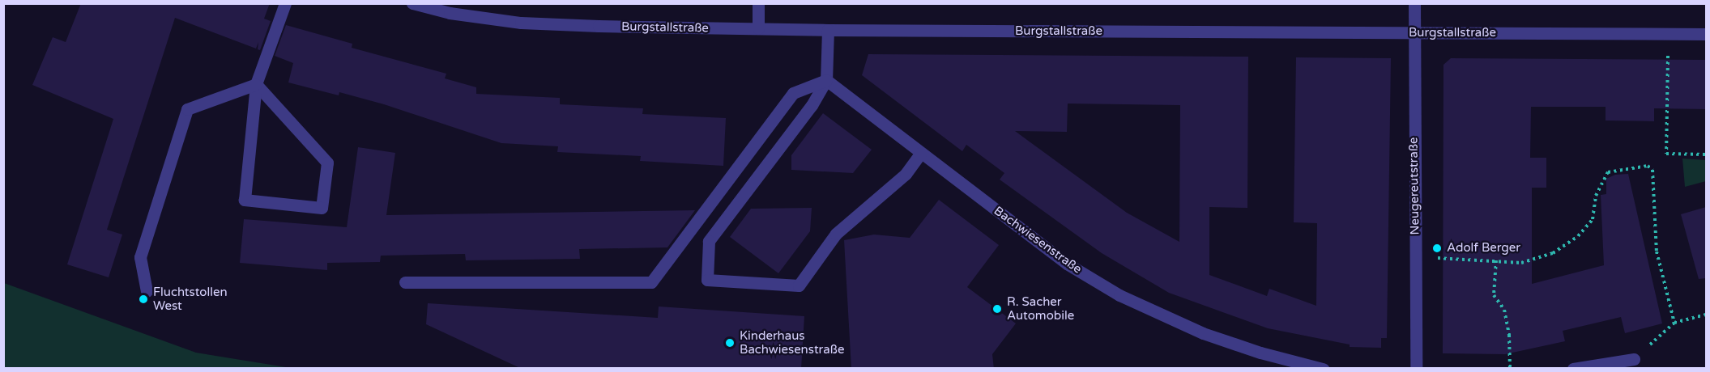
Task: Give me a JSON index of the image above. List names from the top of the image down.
{
  "streets": {
    "street": ["Burgstallstraße", "Neugereutstraße", "Bachwiesenstraße"]
  },
  "crossings": [
    ["Burgstallstraße", "Neugereutstraße"]
  ],
  "places": [
    "Adolf Berger",
    "Fluchtstollen West",
    "R. Sacher Automobile",
    "Kinderhaus Bachwiesenstraße"
  ]
}
